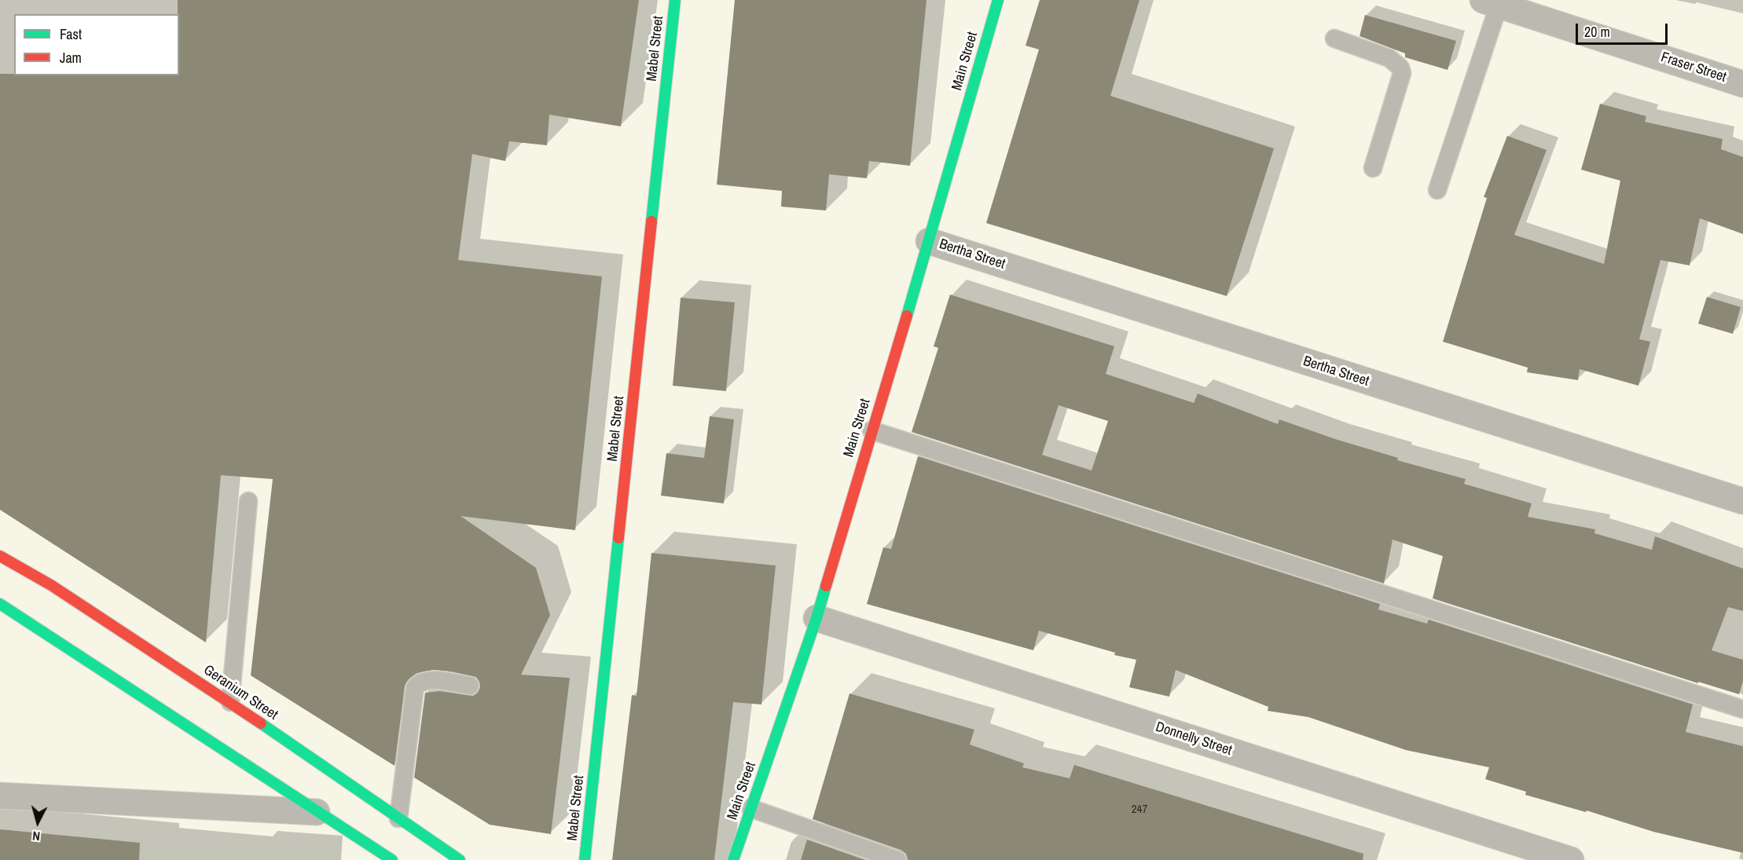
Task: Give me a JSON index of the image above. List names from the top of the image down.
{
  "streets": {
    "main road": ["Mabel Street", "Main Street", "Geranium Street"],
    "street": ["Fraser Street", "Bertha Street", "Donnelly Street"]
  },
  "crossings": [
    ["Main Street", "Bertha Street"],
    ["Main Street", "Donnelly Street"]
  ],
  "house_numbers": ["247"],
  "legend": ["Fast", "Jam"],
  "scale_bar": "20 m",
  "north": "bottom"
}
